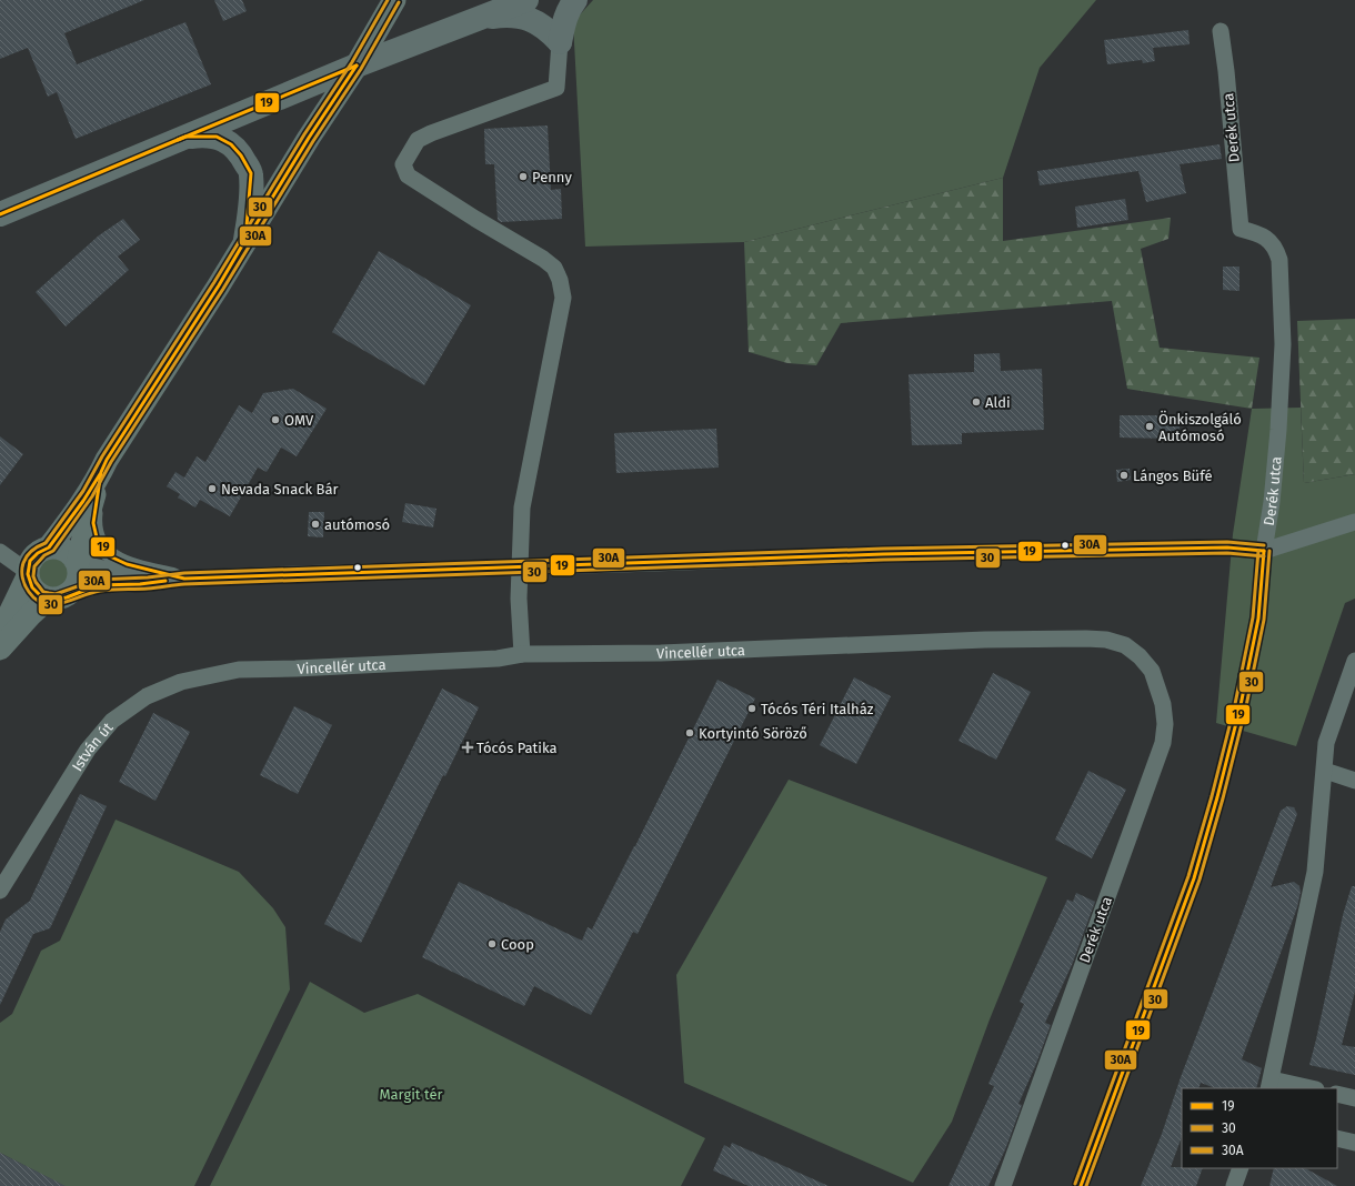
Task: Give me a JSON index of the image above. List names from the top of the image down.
{
  "streets": {
    "street": ["Derék utca", "Vincellér utca", "István út"]
  },
  "crossings": [
    ["Derék utca", "Vincellér utca"],
    ["Vincellér utca", "István út"]
  ],
  "parks": ["Margit tér"],
  "places": {
    "other": [
      "Penny",
      "Aldi",
      "OMV",
      "Önkiszolgáló Autómosó",
      "Lángos Büfé",
      "Nevada Snack Bár",
      "autómosó",
      "Tócós Téri Italház",
      "Kortyintó Söröző",
      "Coop"
    ],
    "health": ["Tócós Patika"]
  },
  "lines": ["transit line 30", "transit line 30A", "transit line 19"],
  "legend": ["19", "30", "30A"]
}
